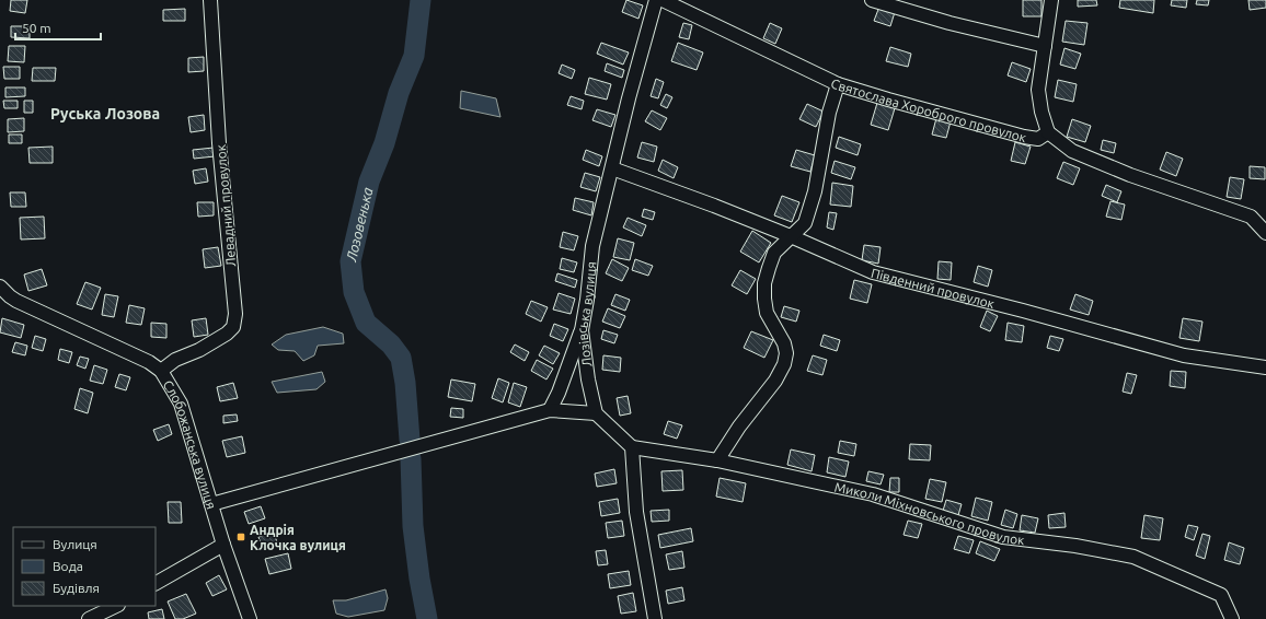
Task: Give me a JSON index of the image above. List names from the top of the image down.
{
  "streets": {
    "street": [
      "Святослава Хороброго провулок",
      "Левадний провулок",
      "Південний провулок",
      "Лозівська вулиця",
      "Слобожанська вулиця",
      "Миколи Міхновського провулок"
    ]
  },
  "crossings": [
    ["Левадний провулок", "Слобожанська вулиця"],
    ["Південний провулок", "Лозівська вулиця"]
  ],
  "districts": ["Руська Лозова"],
  "water": ["Лозовенька"],
  "places": {
    "transit": ["Андрія Клочка вулиця"]
  },
  "legend": ["Вулиця", "Вода", "Будівля"],
  "scale_bar": "50 m"
}
